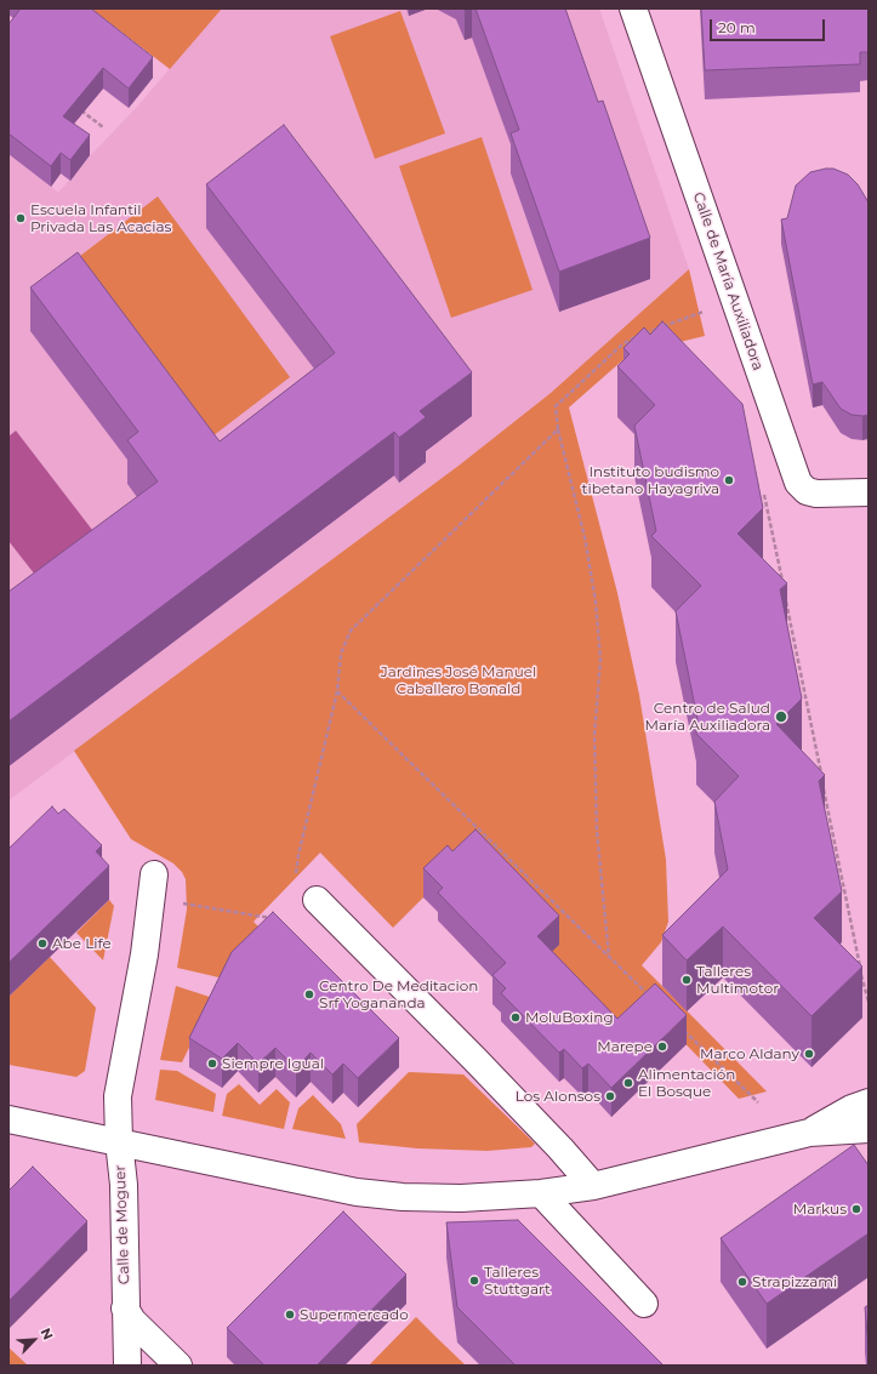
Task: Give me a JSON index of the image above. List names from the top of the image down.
{
  "streets": {
    "street": ["Calle de María Auxiliadora", "Calle de Moguer"]
  },
  "parks": ["Jardines José Manuel Caballero Bonald"],
  "places": [
    "Escuela Infantil Privada Las Acacias",
    "Instituto budismo tibetano Hayagriva",
    "Centro de Salud María Auxiliadora",
    "Abe Life",
    "Talleres Multimotor",
    "Centro De Meditacion Srf Yogananda",
    "MoluBoxing",
    "Marepe",
    "Marco Aldany",
    "Siempre Igual",
    "Alimentación El Bosque",
    "Los Alonsos",
    "Markus",
    "Talleres Stuttgart",
    "Strapizzami",
    "Supermercado"
  ],
  "scale_bar": "20 m",
  "north": "top right"
}
